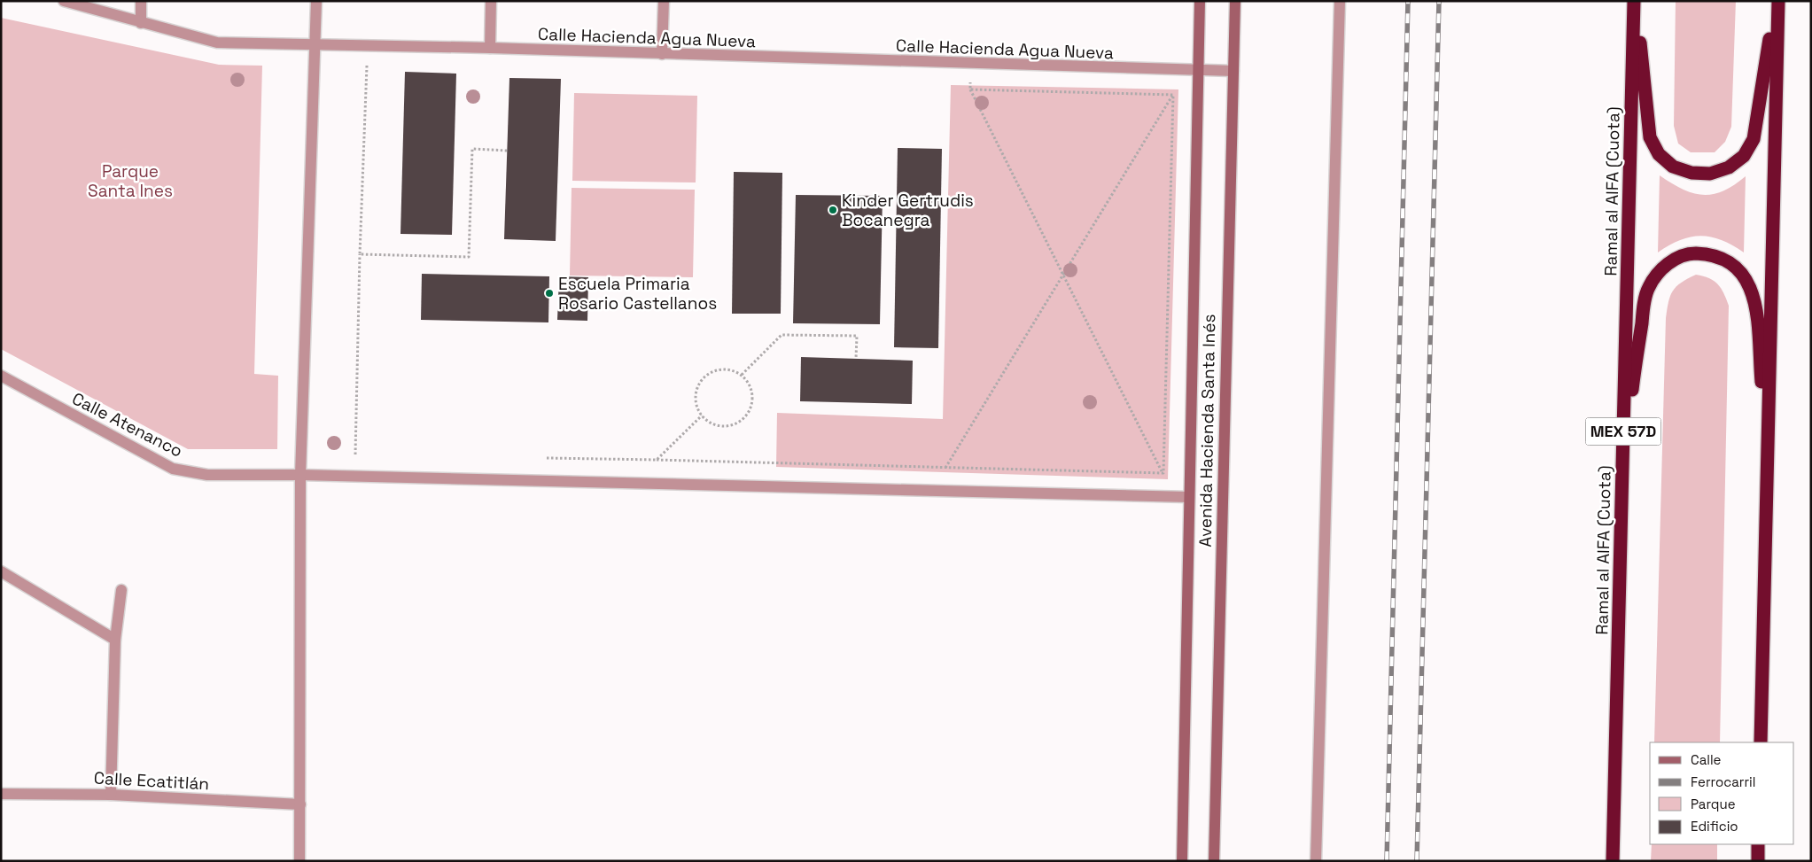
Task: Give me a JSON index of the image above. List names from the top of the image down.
{
  "streets": {
    "highway": ["Ramal al AIFA (Cuota)", "MEX 57D"],
    "main road": ["Avenida Hacienda Santa Inés"],
    "street": ["Calle Hacienda Agua Nueva", "Calle Atenanco", "Calle Ecatitlán"]
  },
  "crossings": [
    ["Calle Hacienda Agua Nueva", "Avenida Hacienda Santa Inés"],
    ["Calle Atenanco", "Avenida Hacienda Santa Inés"]
  ],
  "parks": ["Parque Santa Ines"],
  "places": ["Kinder Gertrudis Bocanegra", "Escuela Primaria Rosario Castellanos"],
  "legend": [
    "Calle",
    "Ferrocarril",
    "Parque",
    "Edificio"
  ]
}
